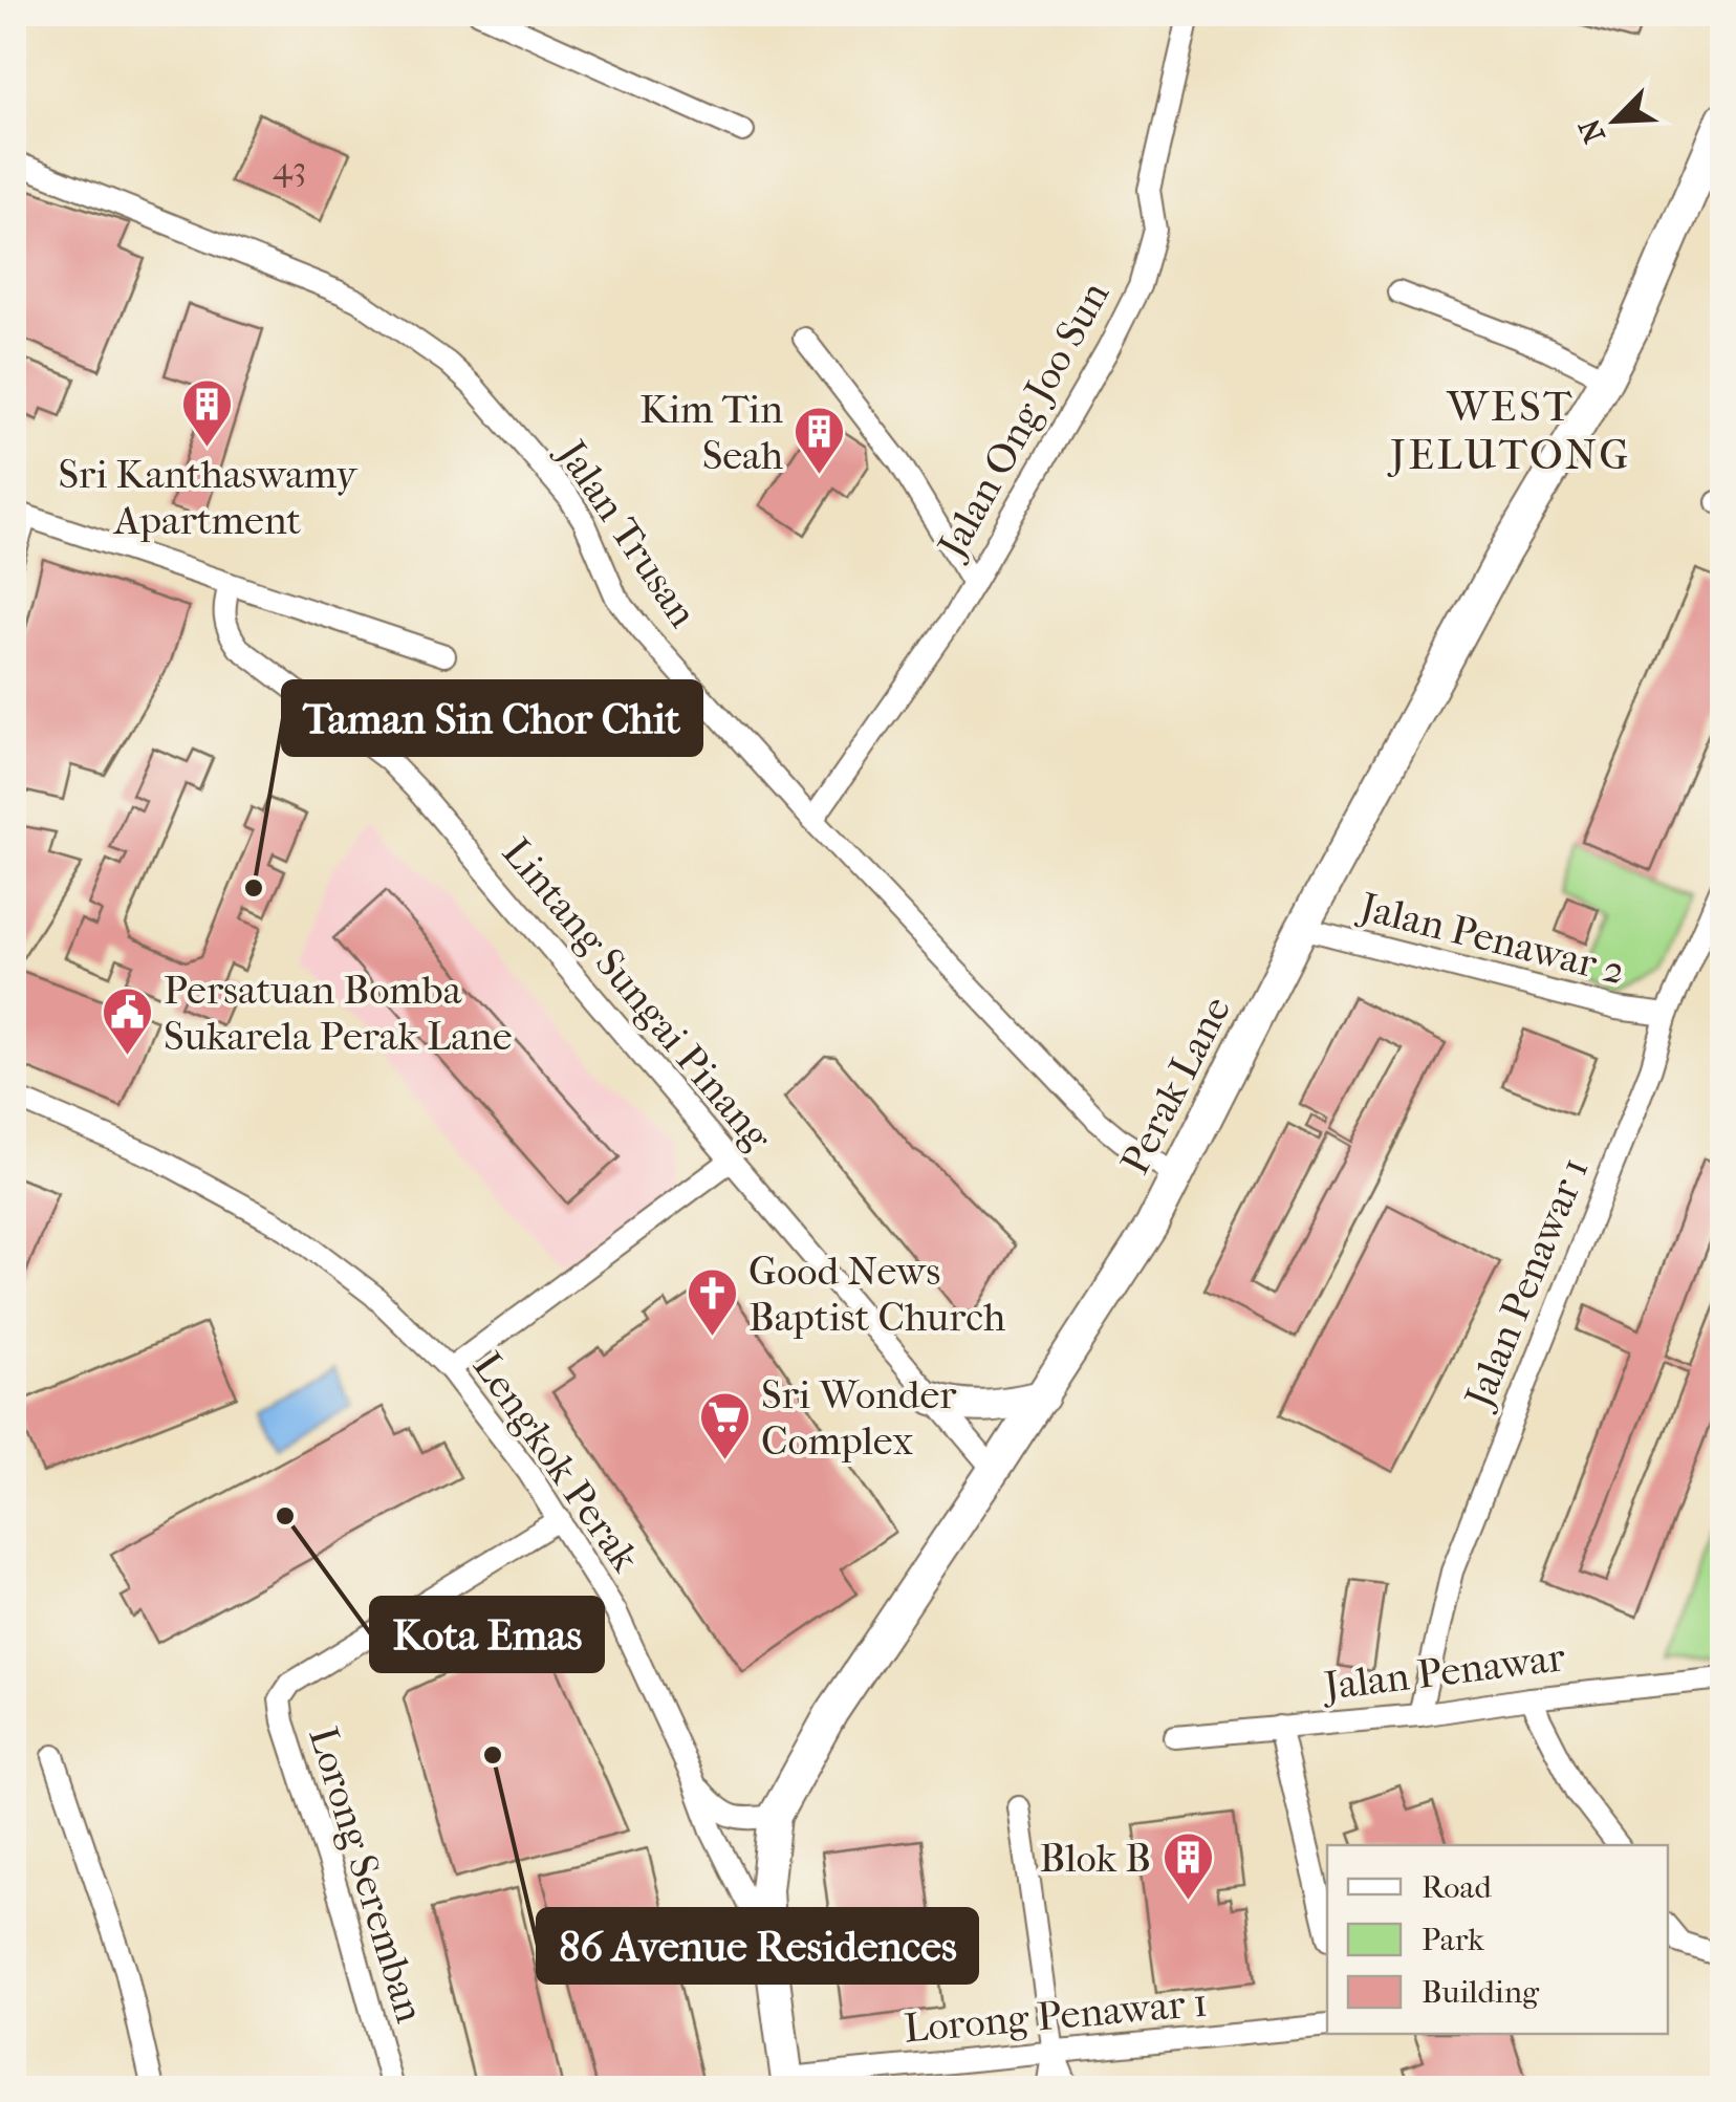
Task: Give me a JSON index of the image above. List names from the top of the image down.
{
  "streets": {
    "street": [
      "Jalan Ong Joo Sun",
      "Jalan Trusan",
      "Jalan Penawar 2",
      "Lintang Sungai Pinang",
      "Perak Lane",
      "Jalan Penawar 1",
      "Lengkok Perak",
      "Jalan Penawar",
      "Lorong Seremban",
      "Lorong Penawar 1"
    ]
  },
  "crossings": [
    ["Jalan Ong Joo Sun", "Jalan Trusan"],
    ["Jalan Trusan", "Perak Lane"],
    ["Jalan Penawar 2", "Perak Lane"],
    ["Jalan Penawar 2", "Jalan Penawar 1"],
    ["Lintang Sungai Pinang", "Perak Lane"],
    ["Perak Lane", "Lengkok Perak"],
    ["Perak Lane", "Lorong Penawar 1"],
    ["Jalan Penawar 1", "Jalan Penawar"],
    ["Lengkok Perak", "Lorong Seremban"]
  ],
  "districts": ["WEST JELUTONG"],
  "places": {
    "building": ["Sri Kanthaswamy Apartment", "Kim Tin Seah", "Blok B"],
    "other": ["Taman Sin Chor Chit", "Kota Emas", "86 Avenue Residences"],
    "public building": ["Persatuan Bomba Sukarela Perak Lane"],
    "church": ["Good News Baptist Church"],
    "supermarket": ["Sri Wonder Complex"]
  },
  "house_numbers": ["43"],
  "legend": ["Road", "Park", "Building"],
  "north": "bottom left"
}
